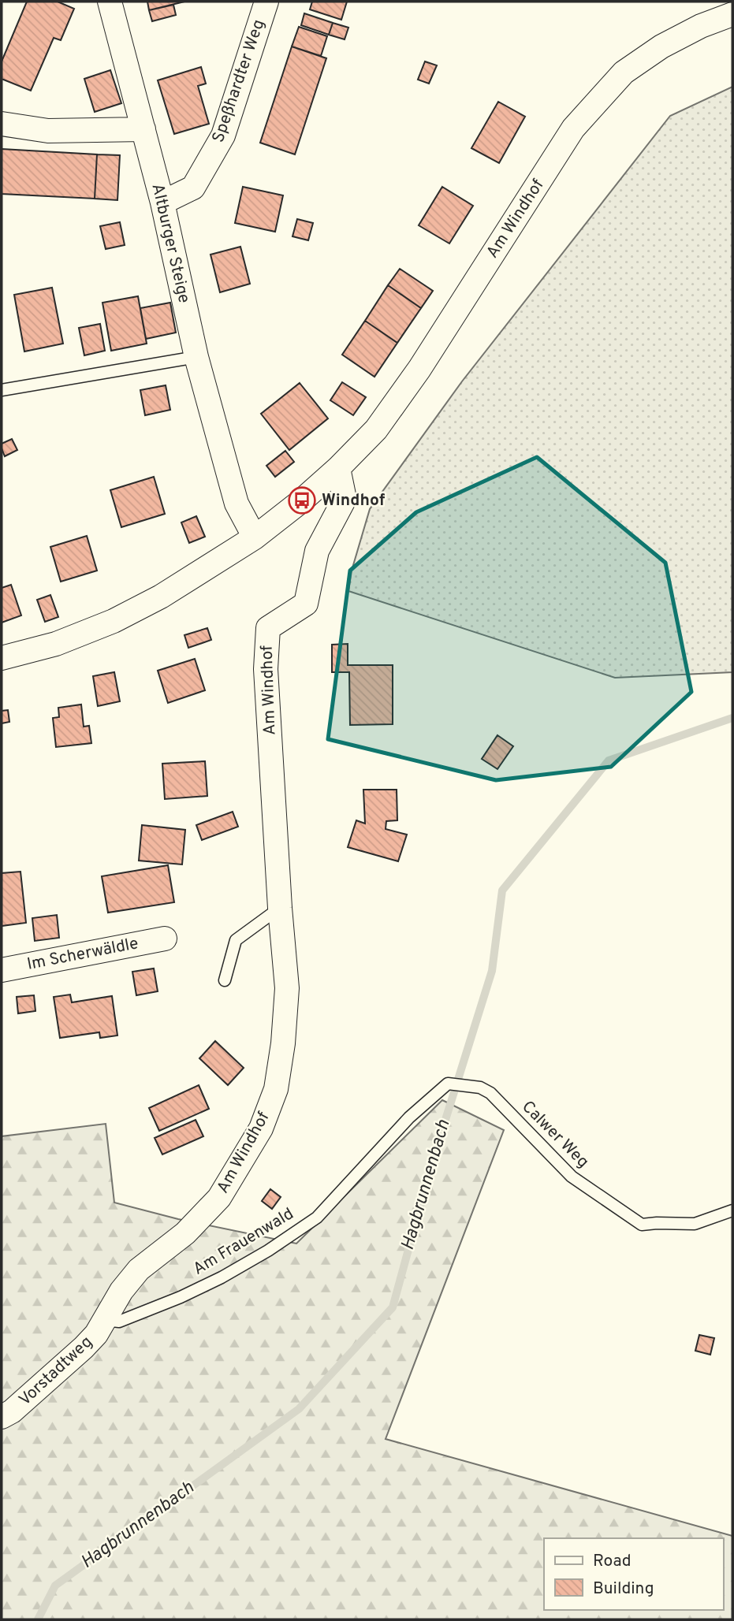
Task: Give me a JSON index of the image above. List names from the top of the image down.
{
  "streets": {
    "street": [
      "Speßhardter Weg",
      "Am Windhof",
      "Altburger Steige",
      "Im Scherwäldle",
      "Vorstadtweg"
    ],
    "lane": ["Calwer Weg", "Am Frauenwald"]
  },
  "crossings": [
    ["Speßhardter Weg", "Altburger Steige"],
    ["Am Windhof", "Altburger Steige"],
    ["Am Windhof", "Am Frauenwald"],
    ["Am Windhof", "Vorstadtweg"],
    ["Calwer Weg", "Am Frauenwald"],
    ["Am Frauenwald", "Vorstadtweg"]
  ],
  "water": ["Hagbrunnenbach"],
  "places": {
    "bus stop": ["Windhof"]
  },
  "legend": ["Road", "Building"]
}
